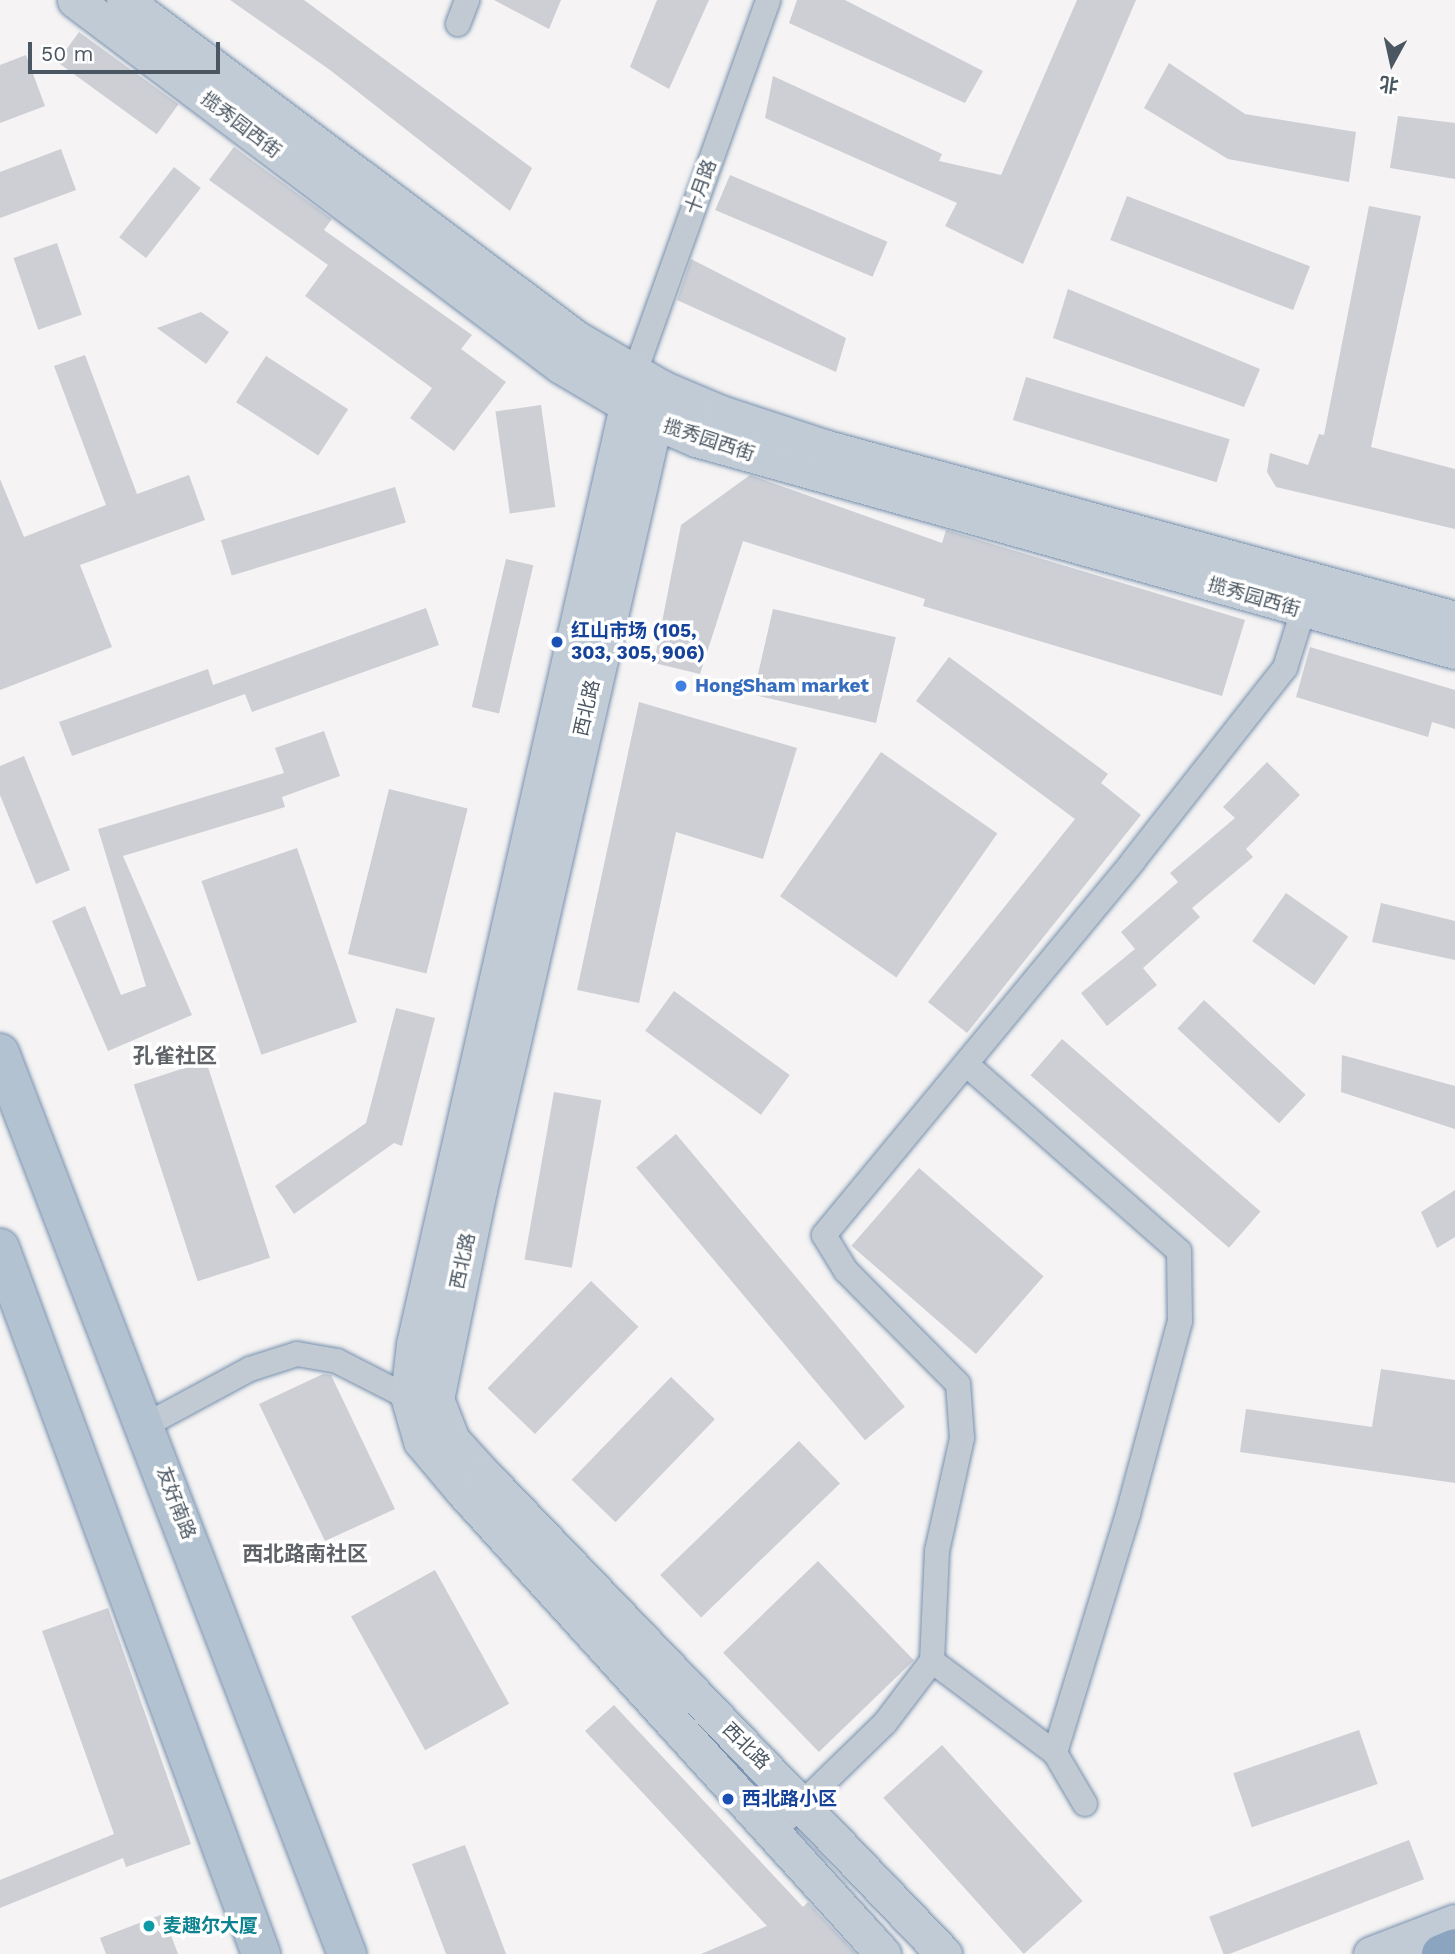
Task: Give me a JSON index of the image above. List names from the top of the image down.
{
  "streets": {
    "main road": ["揽秀园西街", "西北路", "友好南路"],
    "street": ["十月路"]
  },
  "crossings": [
    ["揽秀园西街", "十月路"],
    ["揽秀园西街", "西北路"],
    ["十月路", "西北路"]
  ],
  "districts": ["孔雀社区", "西北路南社区"],
  "places": [
    "红山市场 (105, 303, 305, 906)",
    "HongSham market",
    "西北路小区",
    "麦趣尔大厦"
  ],
  "scale_bar": "50 m",
  "north": "bottom"
}
